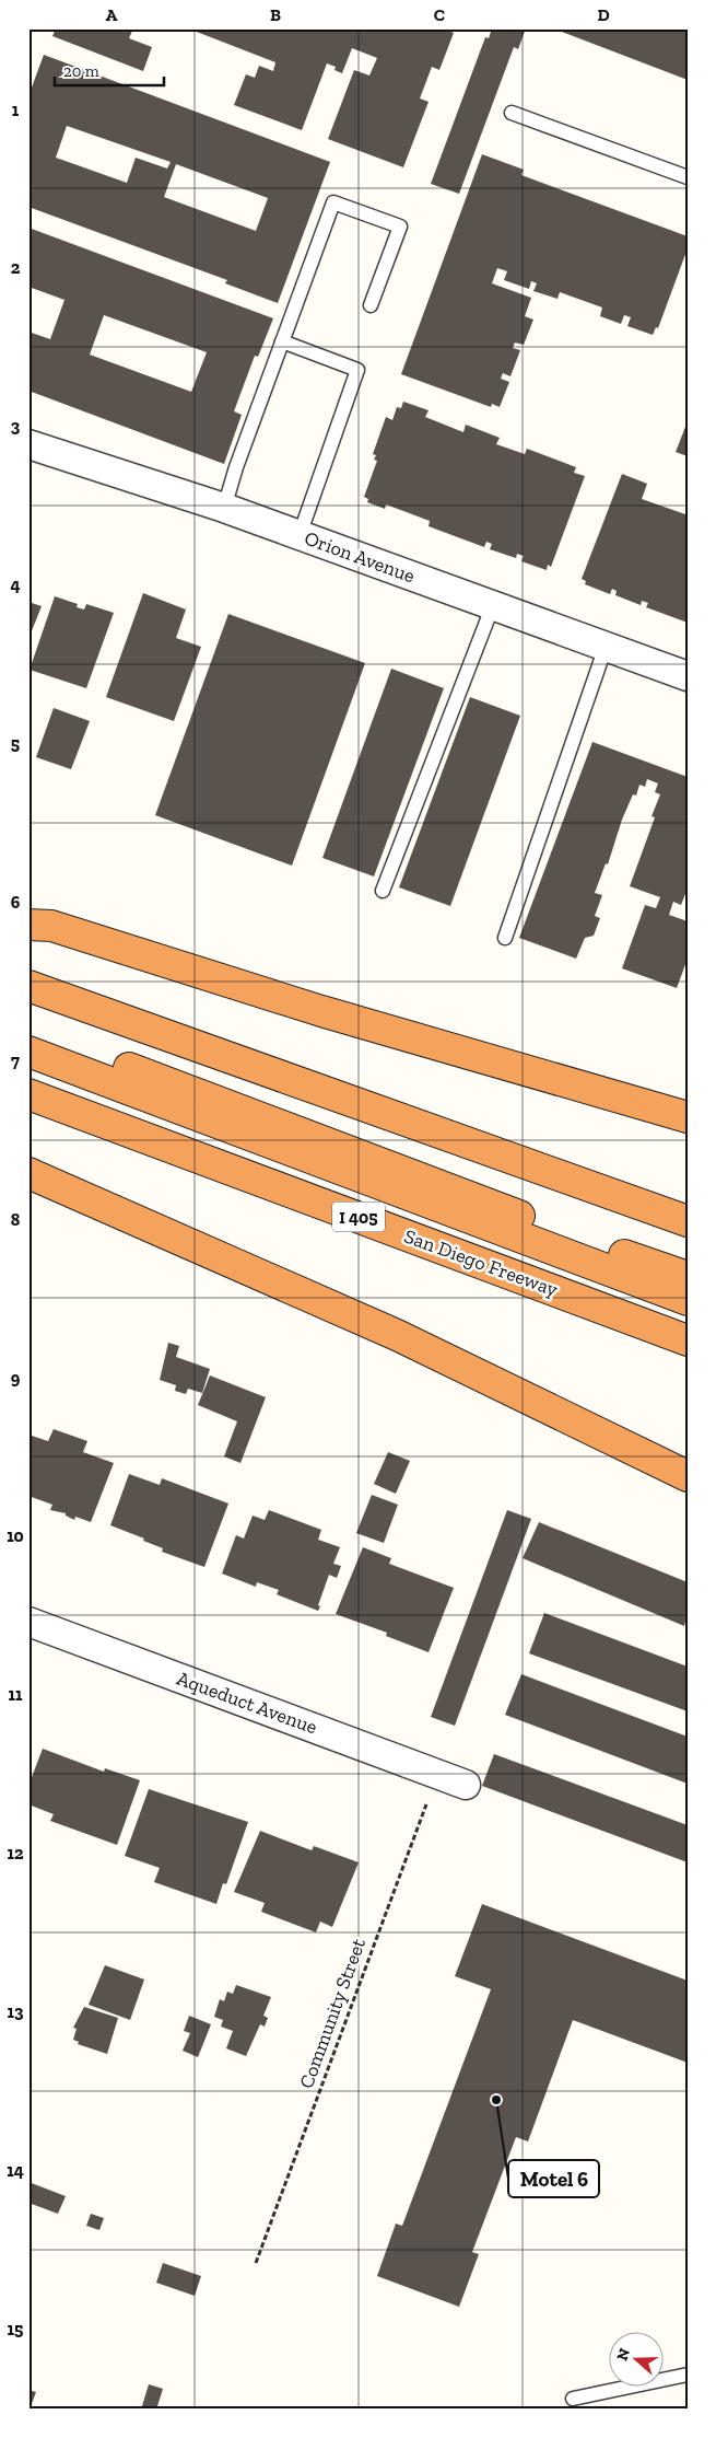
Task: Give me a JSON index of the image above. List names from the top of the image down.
{
  "streets": {
    "highway": ["I 405", "San Diego Freeway"],
    "street": ["Orion Avenue", "Aqueduct Avenue"],
    "path": ["Community Street"]
  },
  "crossings": [
    ["Aqueduct Avenue", "Community Street"]
  ],
  "places": ["Motel 6"],
  "scale_bar": "20 m",
  "north": "left",
  "grid": {
    "columns": [
      "A",
      "B",
      "C",
      "D"
    ],
    "rows": [
      "1",
      "2",
      "3",
      "4",
      "5",
      "6",
      "7",
      "8",
      "9",
      "10",
      "11",
      "12",
      "13",
      "14",
      "15"
    ]
  }
}
